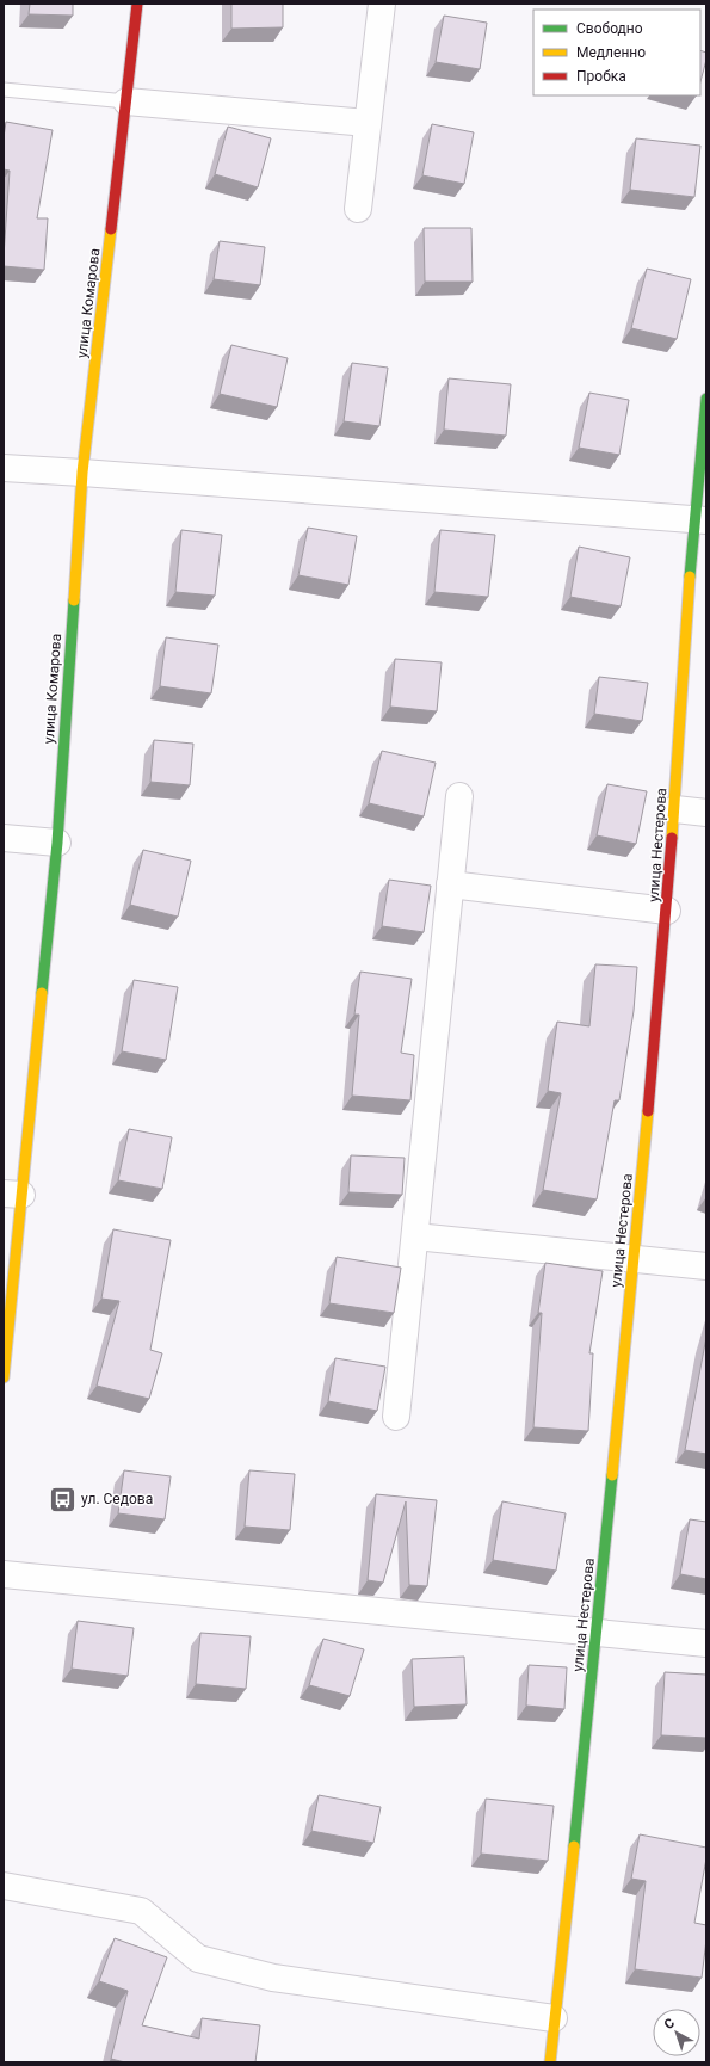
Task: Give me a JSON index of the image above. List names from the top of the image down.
{
  "streets": {
    "street": ["улица Комарова", "улица Нестерова"]
  },
  "places": {
    "bus stop": ["ул. Седова"]
  },
  "legend": ["Свободно", "Медленно", "Пробка"],
  "north": "top left"
}
